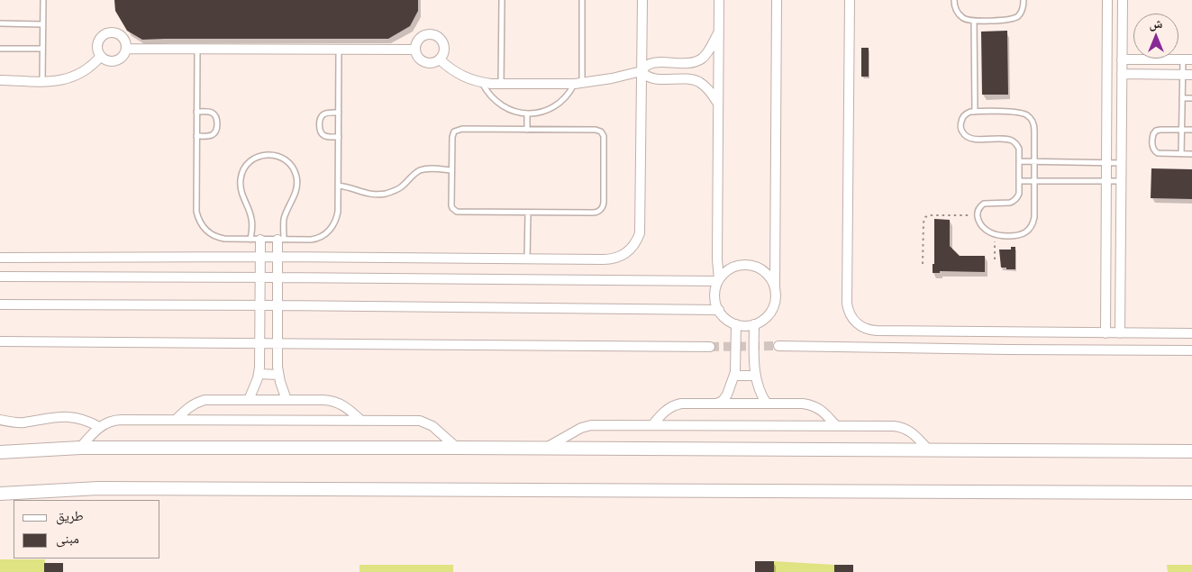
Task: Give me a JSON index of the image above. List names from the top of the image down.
{
  "legend": ["طريق", "مبنى"],
  "north": "top"
}
